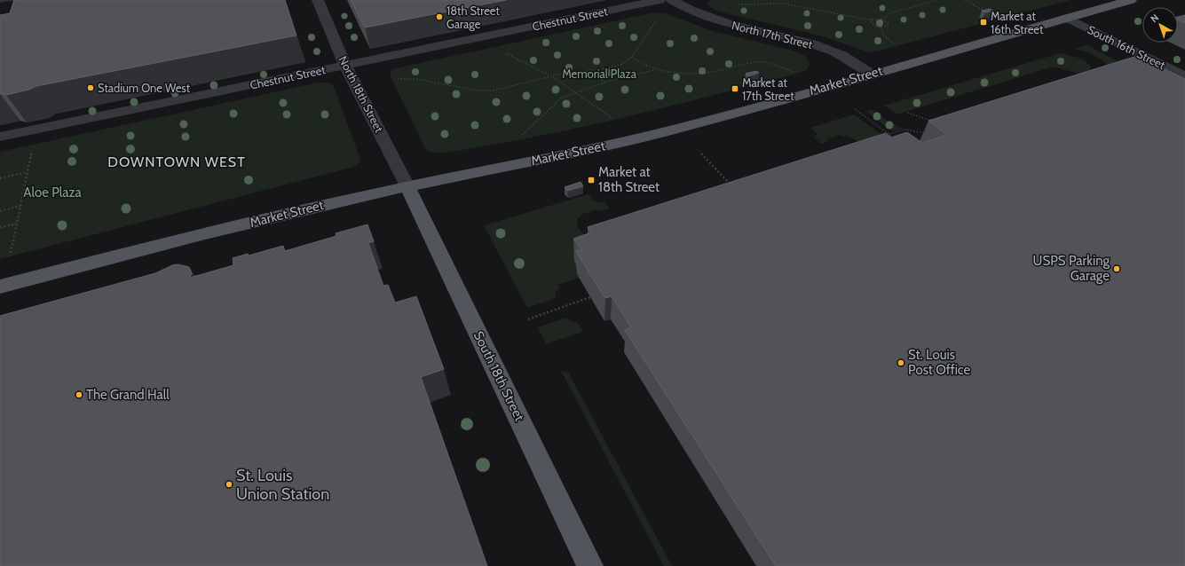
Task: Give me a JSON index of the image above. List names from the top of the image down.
{
  "streets": {
    "main road": ["Market Street", "South 18th Street"],
    "street": [
      "Chestnut Street",
      "North 17th Street",
      "South 16th Street",
      "North 18th Street"
    ]
  },
  "crossings": [
    ["Chestnut Street", "North 18th Street"],
    ["North 17th Street", "Market Street"],
    ["South 16th Street", "Market Street"],
    ["Market Street", "North 18th Street"],
    ["Market Street", "South 18th Street"],
    ["North 18th Street", "South 18th Street"]
  ],
  "districts": ["DOWNTOWN WEST"],
  "parks": ["Memorial Plaza", "Aloe Plaza"],
  "places": {
    "other": [
      "18th Street Garage",
      "Stadium One West",
      "USPS Parking Garage",
      "St. Louis Post Office",
      "The Grand Hall",
      "St. Louis Union Station"
    ],
    "transit": ["Market at 16th Street", "Market at 17th Street", "Market at 18th Street"]
  },
  "north": "top left"
}
